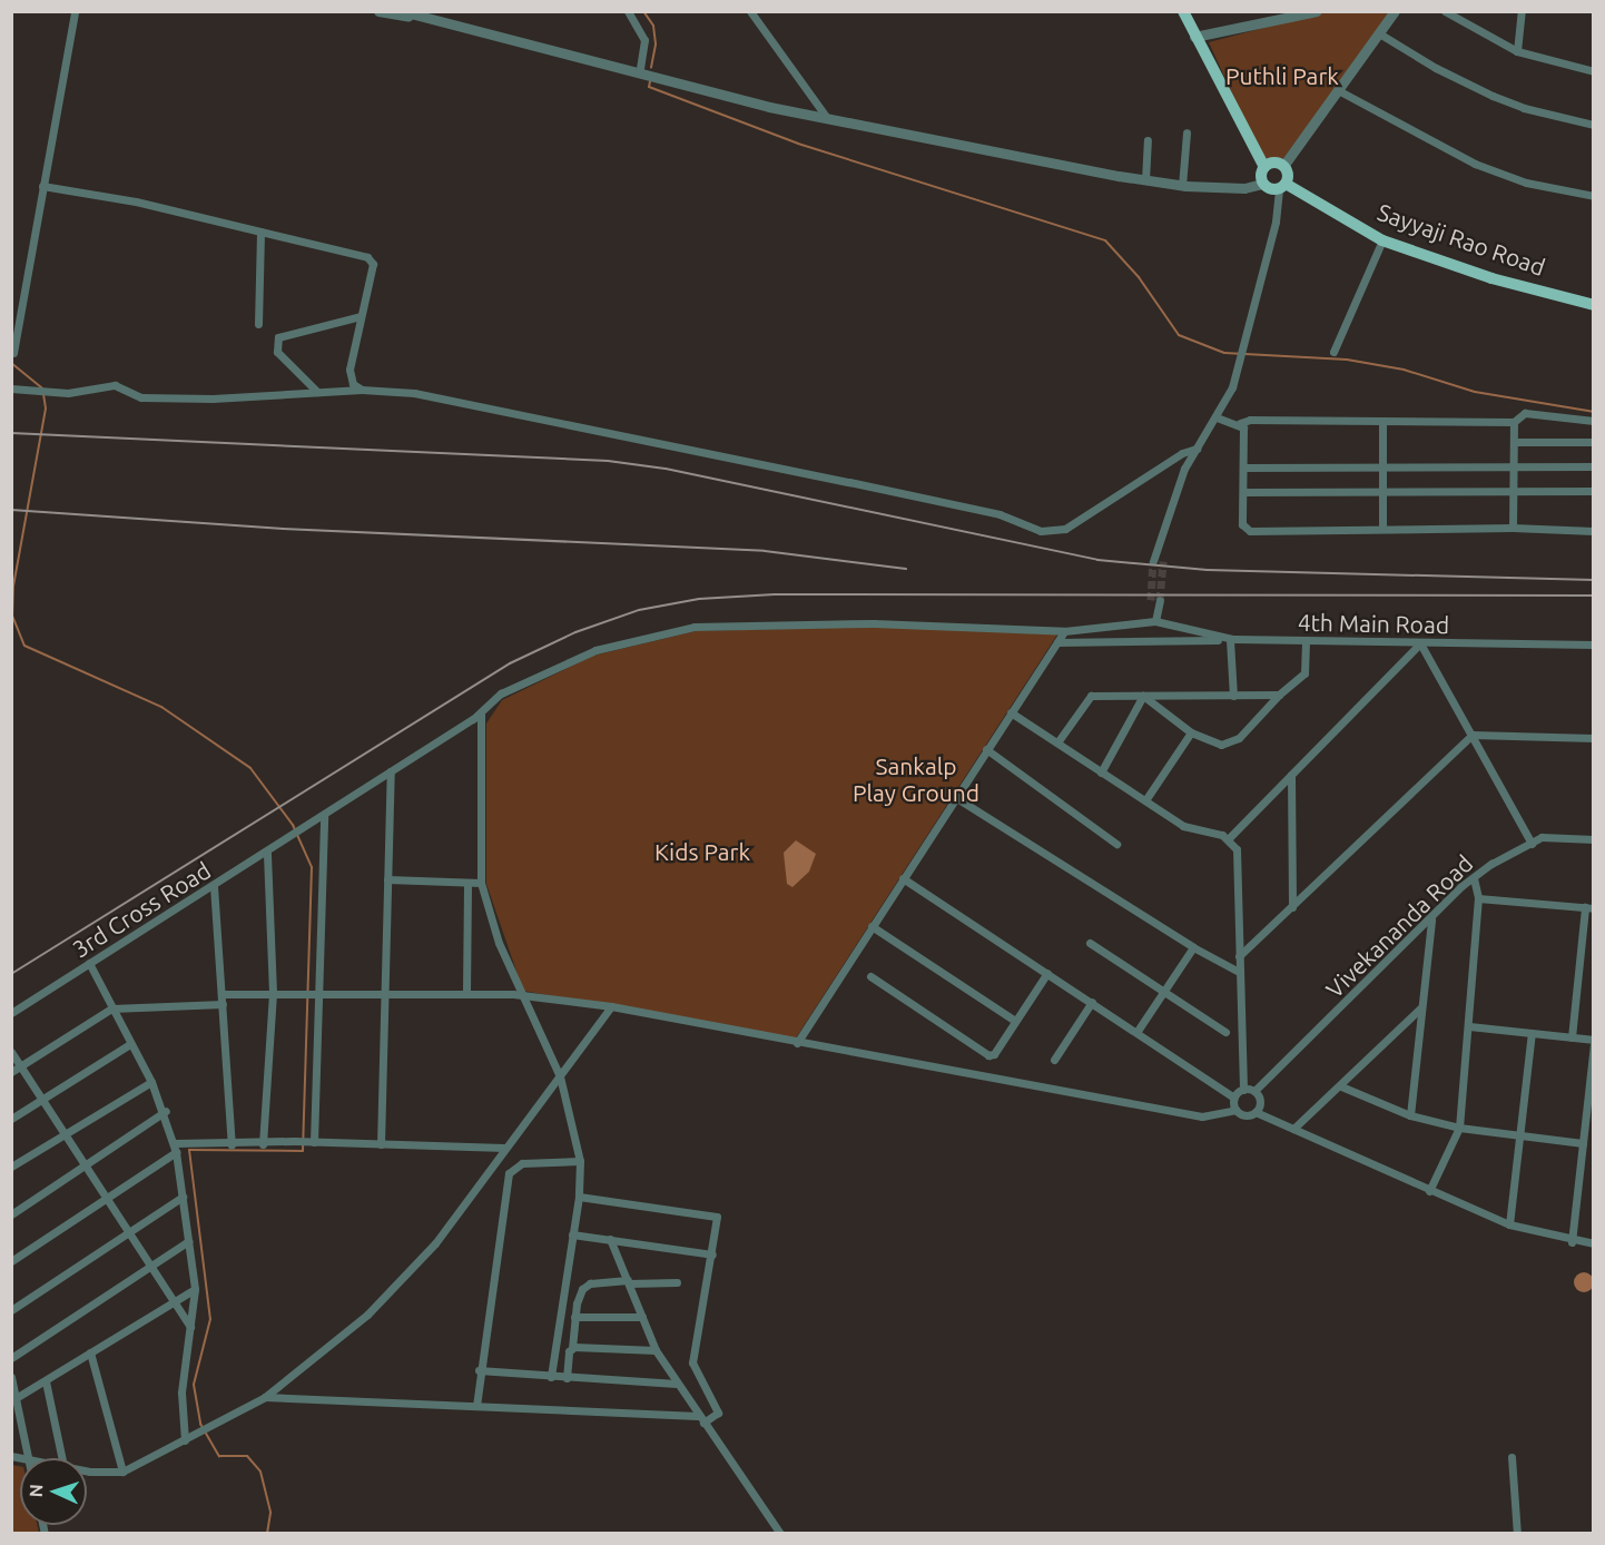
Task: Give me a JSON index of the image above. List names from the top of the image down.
{
  "streets": {
    "main road": ["Sayyaji Rao Road"],
    "street": ["4th Main Road", "3rd Cross Road", "Vivekananda Road"]
  },
  "crossings": [
    ["4th Main Road", "3rd Cross Road"]
  ],
  "parks": ["Puthli Park", "Sankalp Play Ground", "Kids Park"],
  "north": "left"
}
